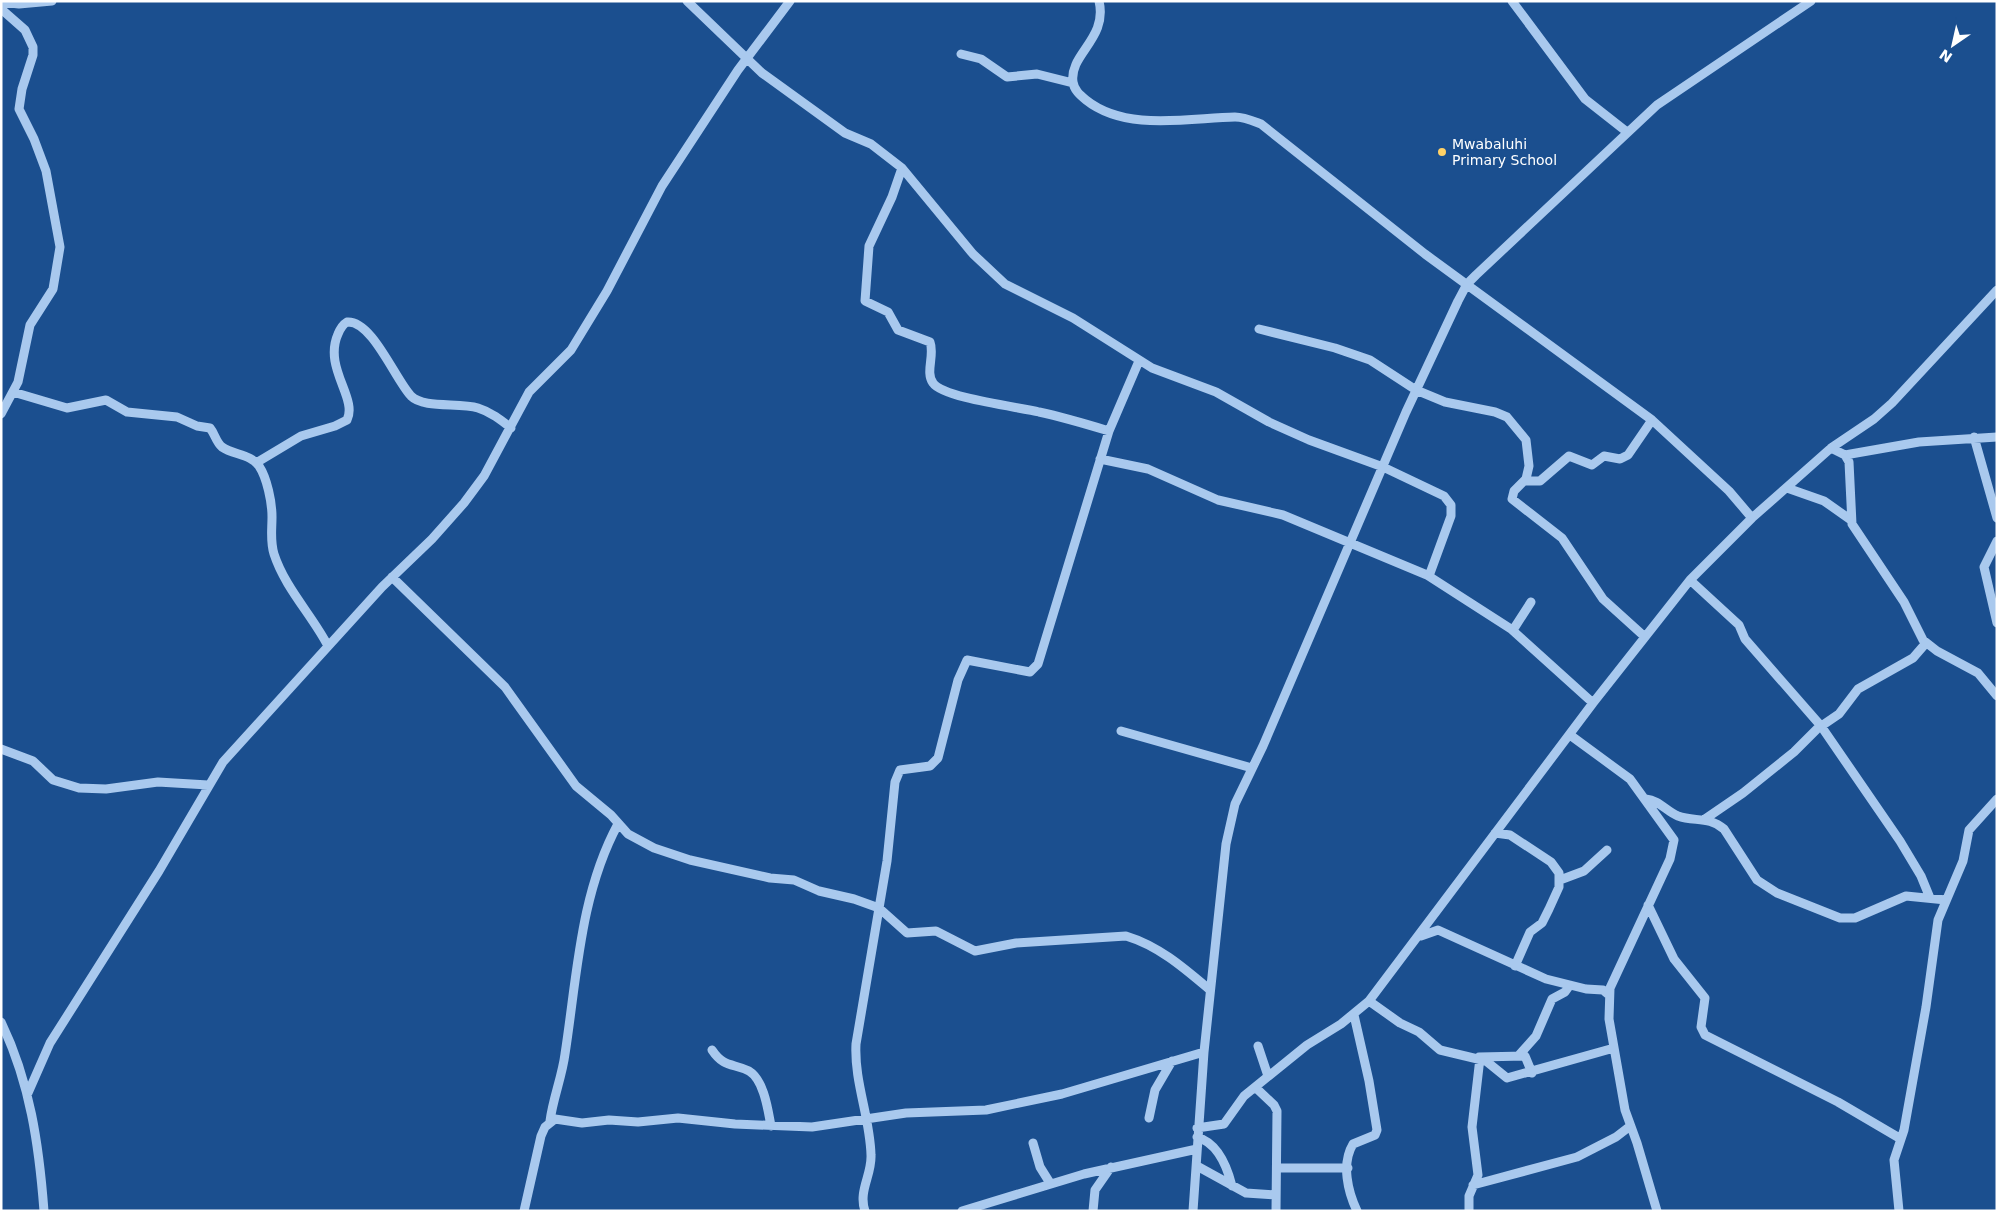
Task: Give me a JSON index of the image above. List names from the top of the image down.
{
  "places": ["Mwabaluhi Primary School"],
  "north": "bottom left"
}
